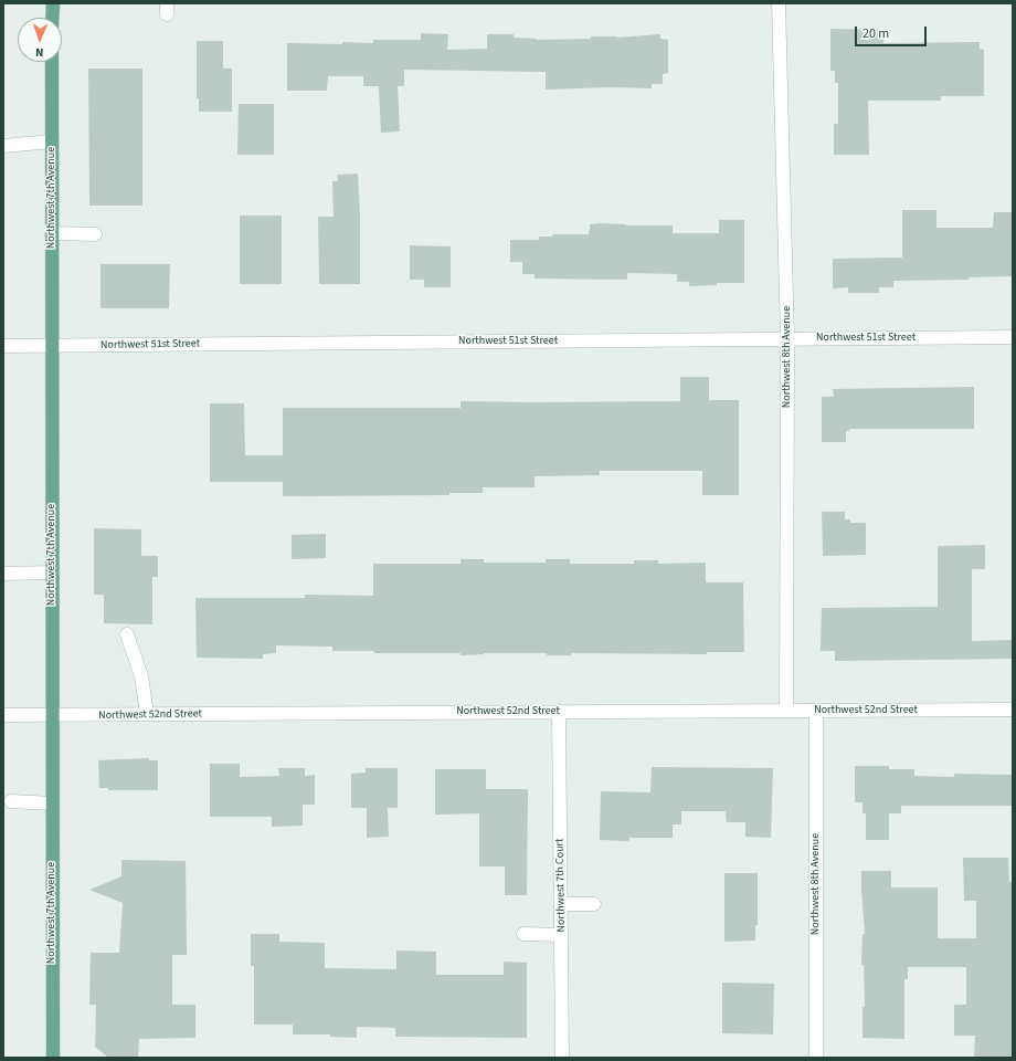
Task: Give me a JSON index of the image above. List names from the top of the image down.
{
  "streets": {
    "main road": ["Northwest 7th Avenue"],
    "street": [
      "Northwest 51st Street",
      "Northwest 8th Avenue",
      "Northwest 52nd Street",
      "Northwest 7th Court"
    ]
  },
  "crossings": [
    ["Northwest 7th Avenue", "Northwest 51st Street"],
    ["Northwest 7th Avenue", "Northwest 52nd Street"],
    ["Northwest 51st Street", "Northwest 8th Avenue"],
    ["Northwest 8th Avenue", "Northwest 52nd Street"],
    ["Northwest 52nd Street", "Northwest 7th Court"]
  ],
  "scale_bar": "20 m",
  "north": "bottom"
}
